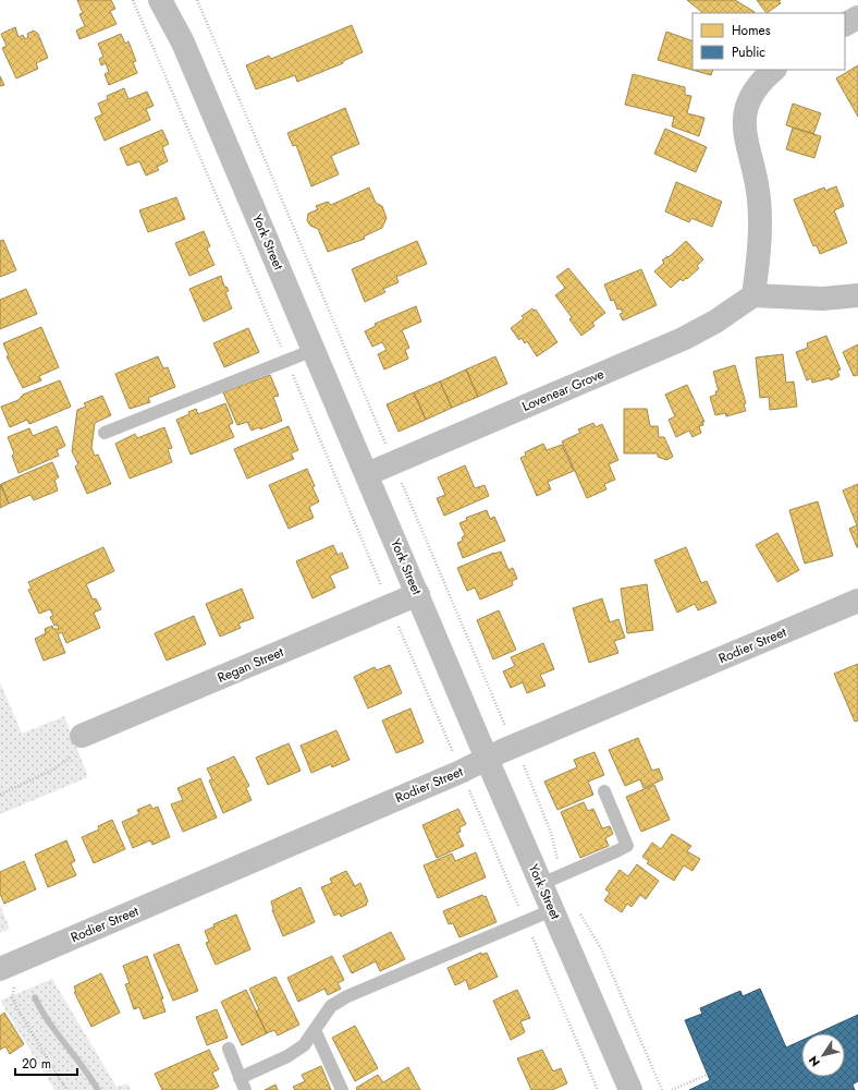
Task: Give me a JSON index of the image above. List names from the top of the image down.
{
  "streets": {
    "street": [
      "York Street",
      "Lovenear Grove",
      "Rodier Street",
      "Regan Street"
    ]
  },
  "crossings": [
    ["York Street", "Lovenear Grove"],
    ["York Street", "Rodier Street"],
    ["York Street", "Regan Street"]
  ],
  "legend": ["Homes", "Public"],
  "scale_bar": "20 m",
  "north": "bottom left"
}
